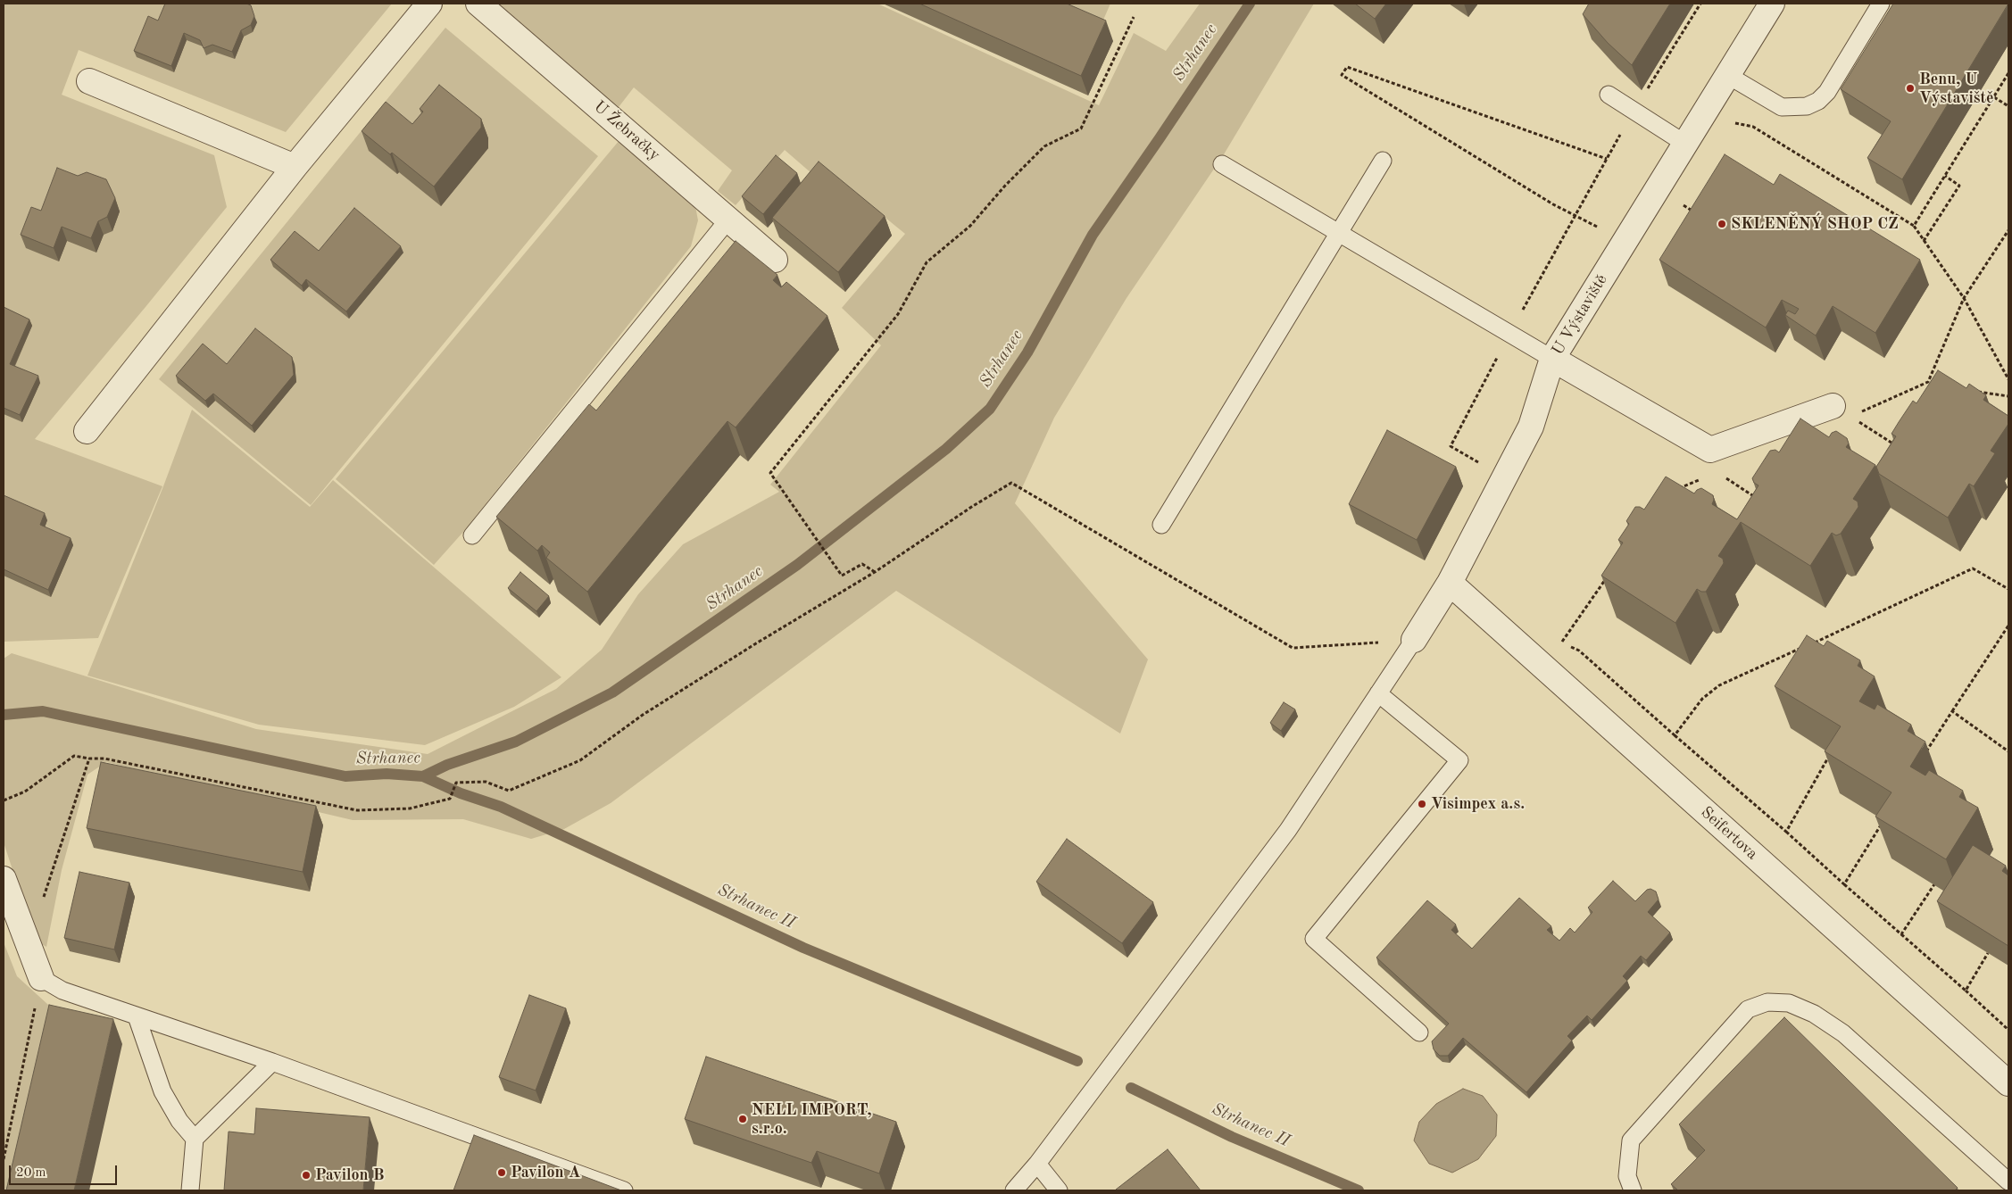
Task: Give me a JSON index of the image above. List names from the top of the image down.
{
  "streets": {
    "street": ["U Žebračky", "U Výstaviště", "Seifertova"]
  },
  "crossings": [
    ["U Výstaviště", "Seifertova"]
  ],
  "water": ["Strhanec", "Strhanec II"],
  "places": [
    "Benu, U Výstaviště",
    "SKLENĚNÝ SHOP CZ",
    "Visimpex a.s.",
    "NELL IMPORT, s.r.o.",
    "Pavilon A",
    "Pavilon B"
  ],
  "scale_bar": "20 m"
}
